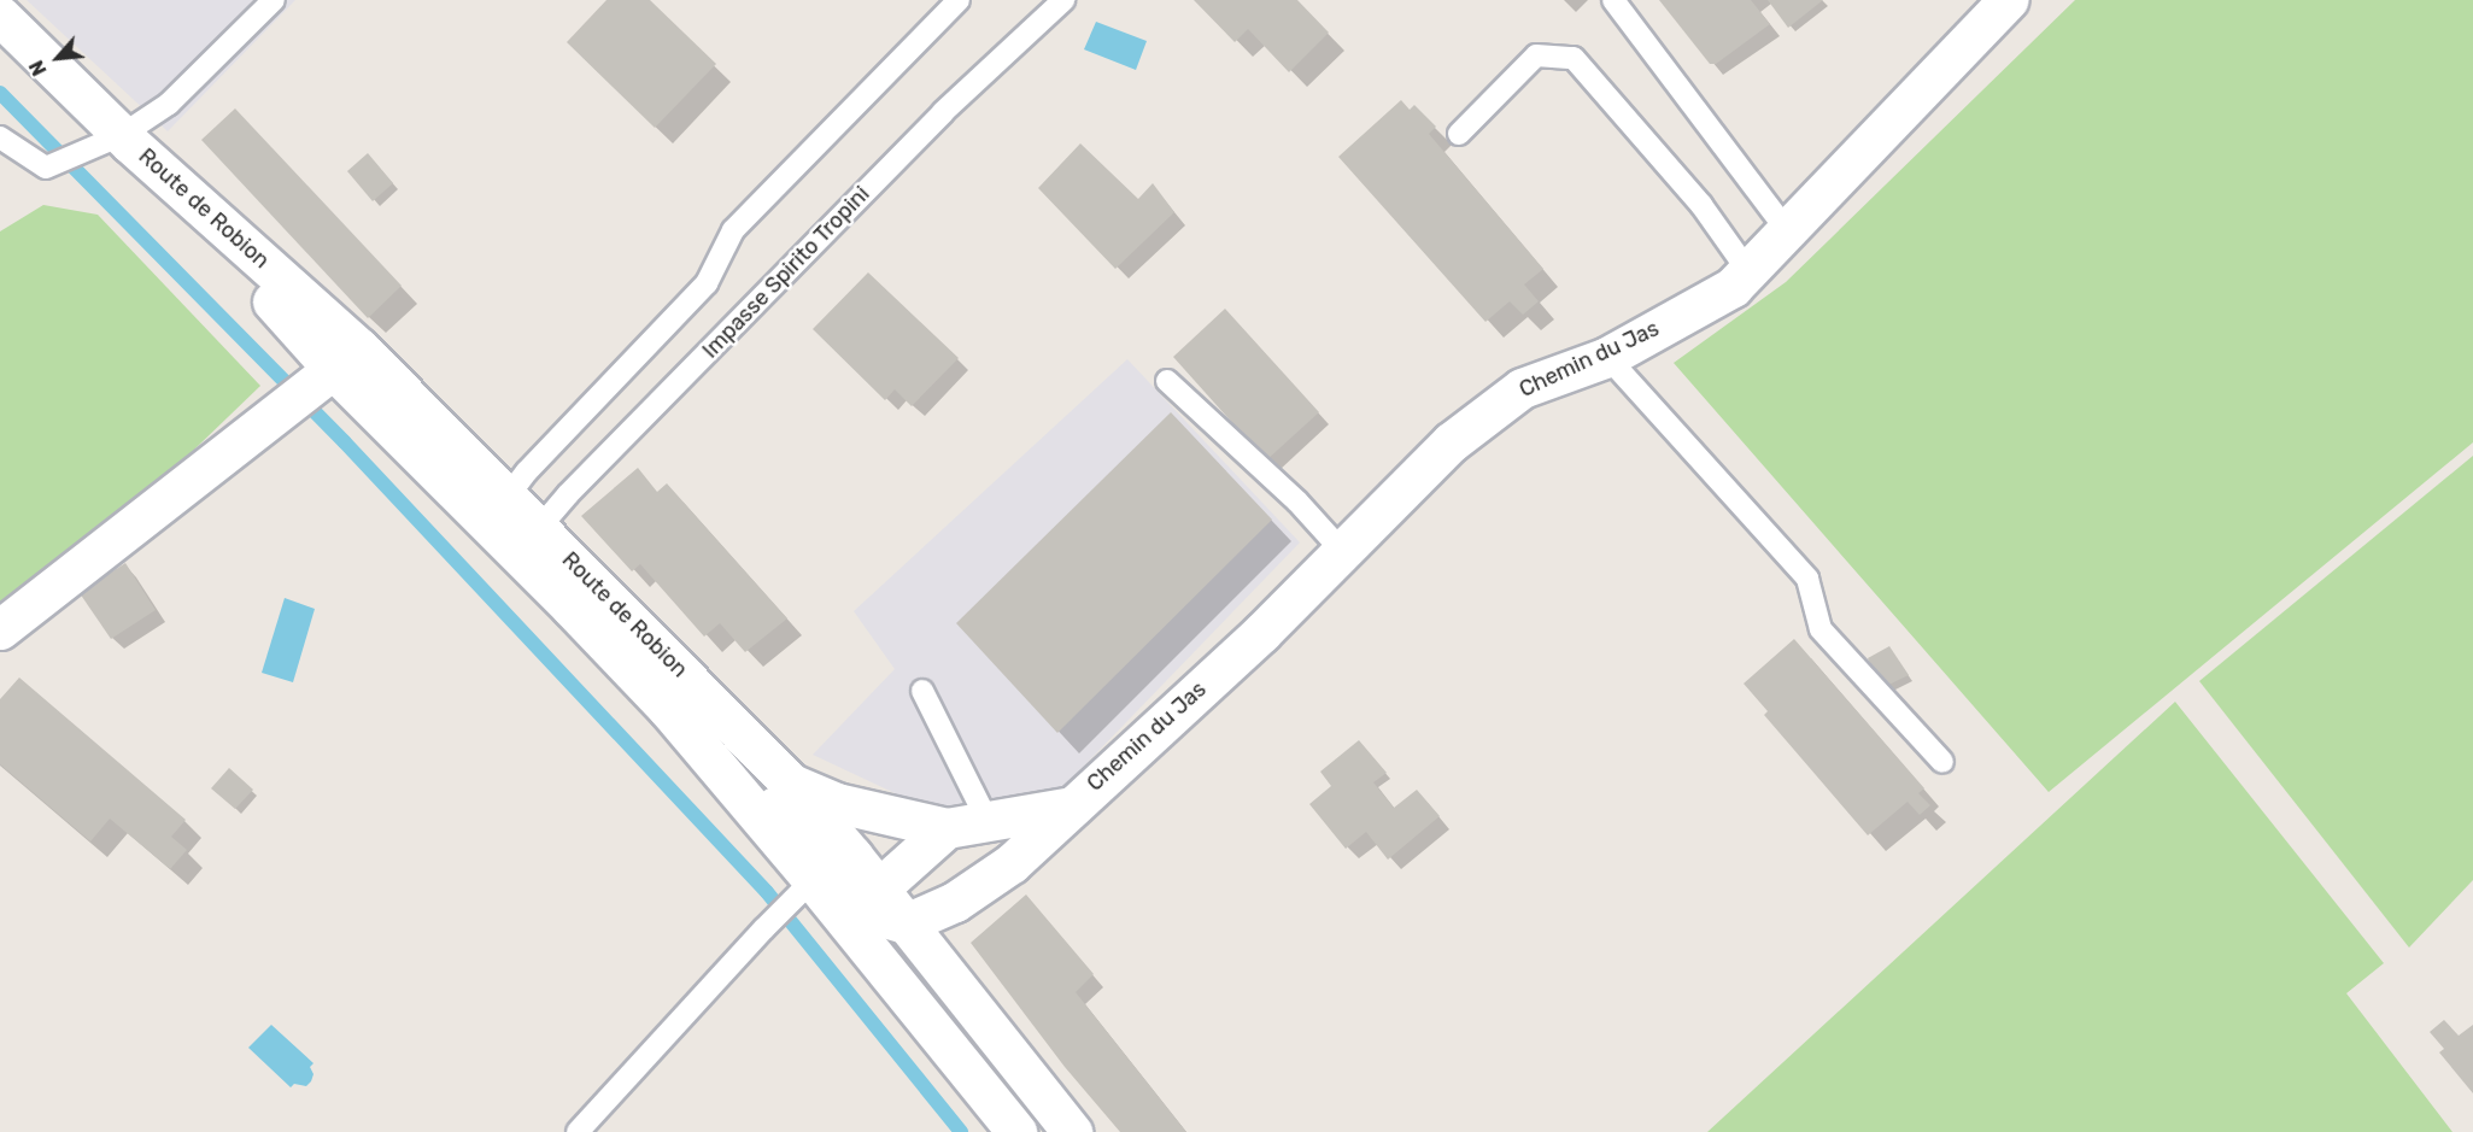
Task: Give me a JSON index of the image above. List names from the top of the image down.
{
  "streets": {
    "street": ["Route de Robion", "Chemin du Jas"],
    "lane": ["Impasse Spirito Tropini"]
  },
  "crossings": [
    ["Route de Robion", "Impasse Spirito Tropini"],
    ["Route de Robion", "Chemin du Jas"]
  ],
  "north": "bottom left"
}
